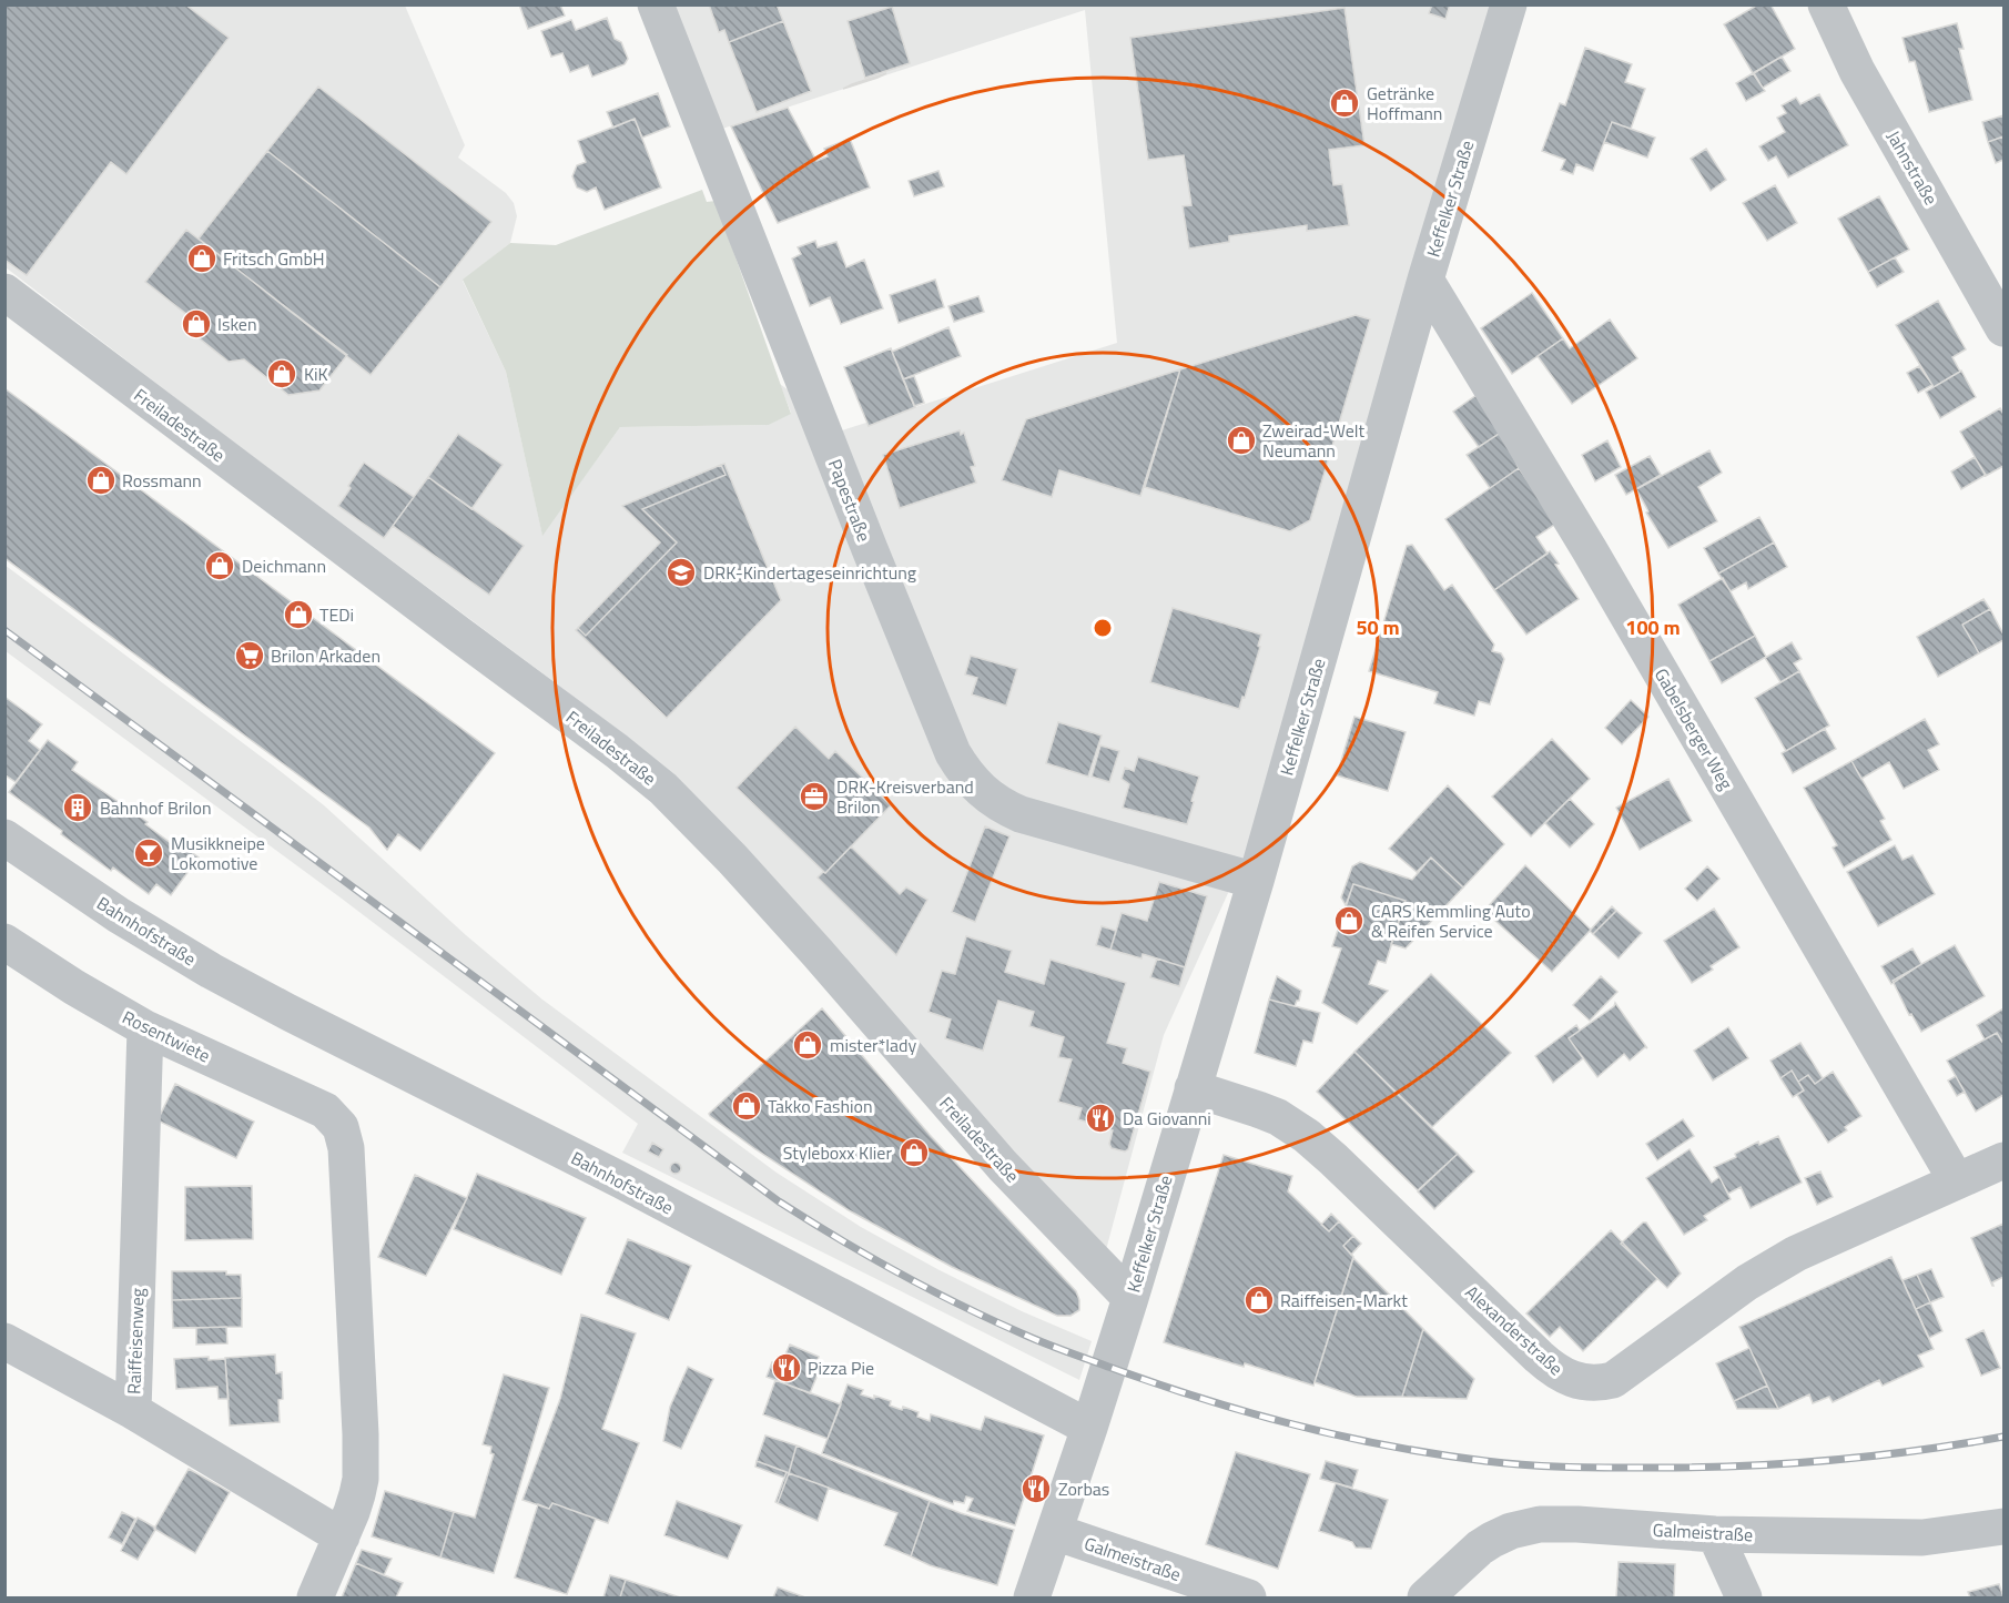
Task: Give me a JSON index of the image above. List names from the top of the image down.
{
  "streets": {
    "street": [
      "Jahnstraße",
      "Keffelker Straße",
      "Freiladestraße",
      "Papestraße",
      "Gabelsberger Weg",
      "Bahnhofstraße",
      "Rosentwiete",
      "Alexanderstraße",
      "Raiffeisenweg",
      "Galmeistraße"
    ]
  },
  "crossings": [
    ["Keffelker Straße", "Freiladestraße"],
    ["Keffelker Straße", "Papestraße"],
    ["Keffelker Straße", "Gabelsberger Weg"],
    ["Keffelker Straße", "Bahnhofstraße"],
    ["Keffelker Straße", "Alexanderstraße"],
    ["Gabelsberger Weg", "Alexanderstraße"],
    ["Rosentwiete", "Raiffeisenweg"]
  ],
  "places": {
    "shop": [
      "Getränke Hoffmann",
      "Fritsch GmbH",
      "Isken",
      "KiK",
      "Zweirad-Welt Neumann",
      "Rossmann",
      "Deichmann",
      "TEDi",
      "CARS Kemmling Auto & Reifen Service",
      "mister*lady",
      "Takko Fashion",
      "Styleboxx Klier",
      "Raiffeisen-Markt"
    ],
    "school or university": ["DRK-Kindertageseinrichtung"],
    "supermarket": ["Brilon Arkaden"],
    "office": ["DRK-Kreisverband Brilon"],
    "building": ["Bahnhof Brilon"],
    "bar": ["Musikkneipe Lokomotive"],
    "restaurant": ["Da Giovanni", "Pizza Pie", "Zorbas"]
  },
  "rings": ["50 m", "100 m"]
}
